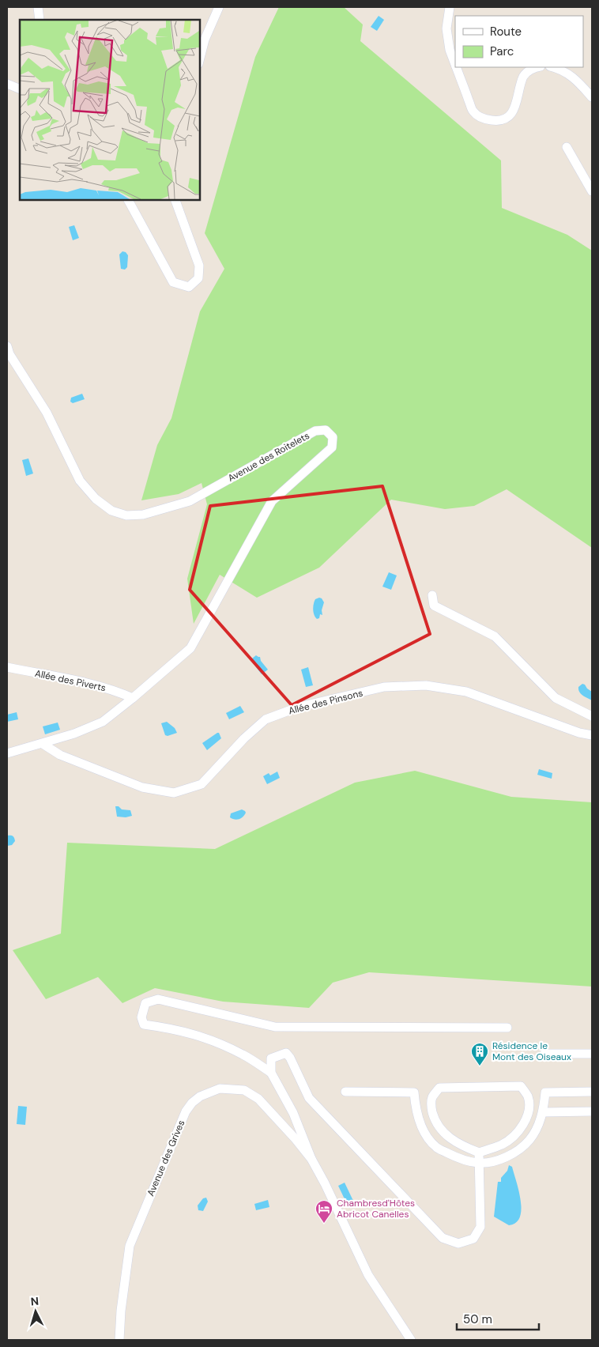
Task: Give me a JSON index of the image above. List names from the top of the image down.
{
  "streets": {
    "street": [
      "Avenue des Roitelets",
      "Allée des Piverts",
      "Allée des Pinsons",
      "Avenue des Grives"
    ]
  },
  "crossings": [
    ["Avenue des Roitelets", "Allée des Piverts"],
    ["Avenue des Roitelets", "Allée des Pinsons"]
  ],
  "places": {
    "building": ["Résidence le Mont des Oiseaux"],
    "hotel": ["Chambresd'Hôtes Abricot Canelles"]
  },
  "legend": ["Route", "Parc"],
  "scale_bar": "50 m",
  "north": "top"
}
